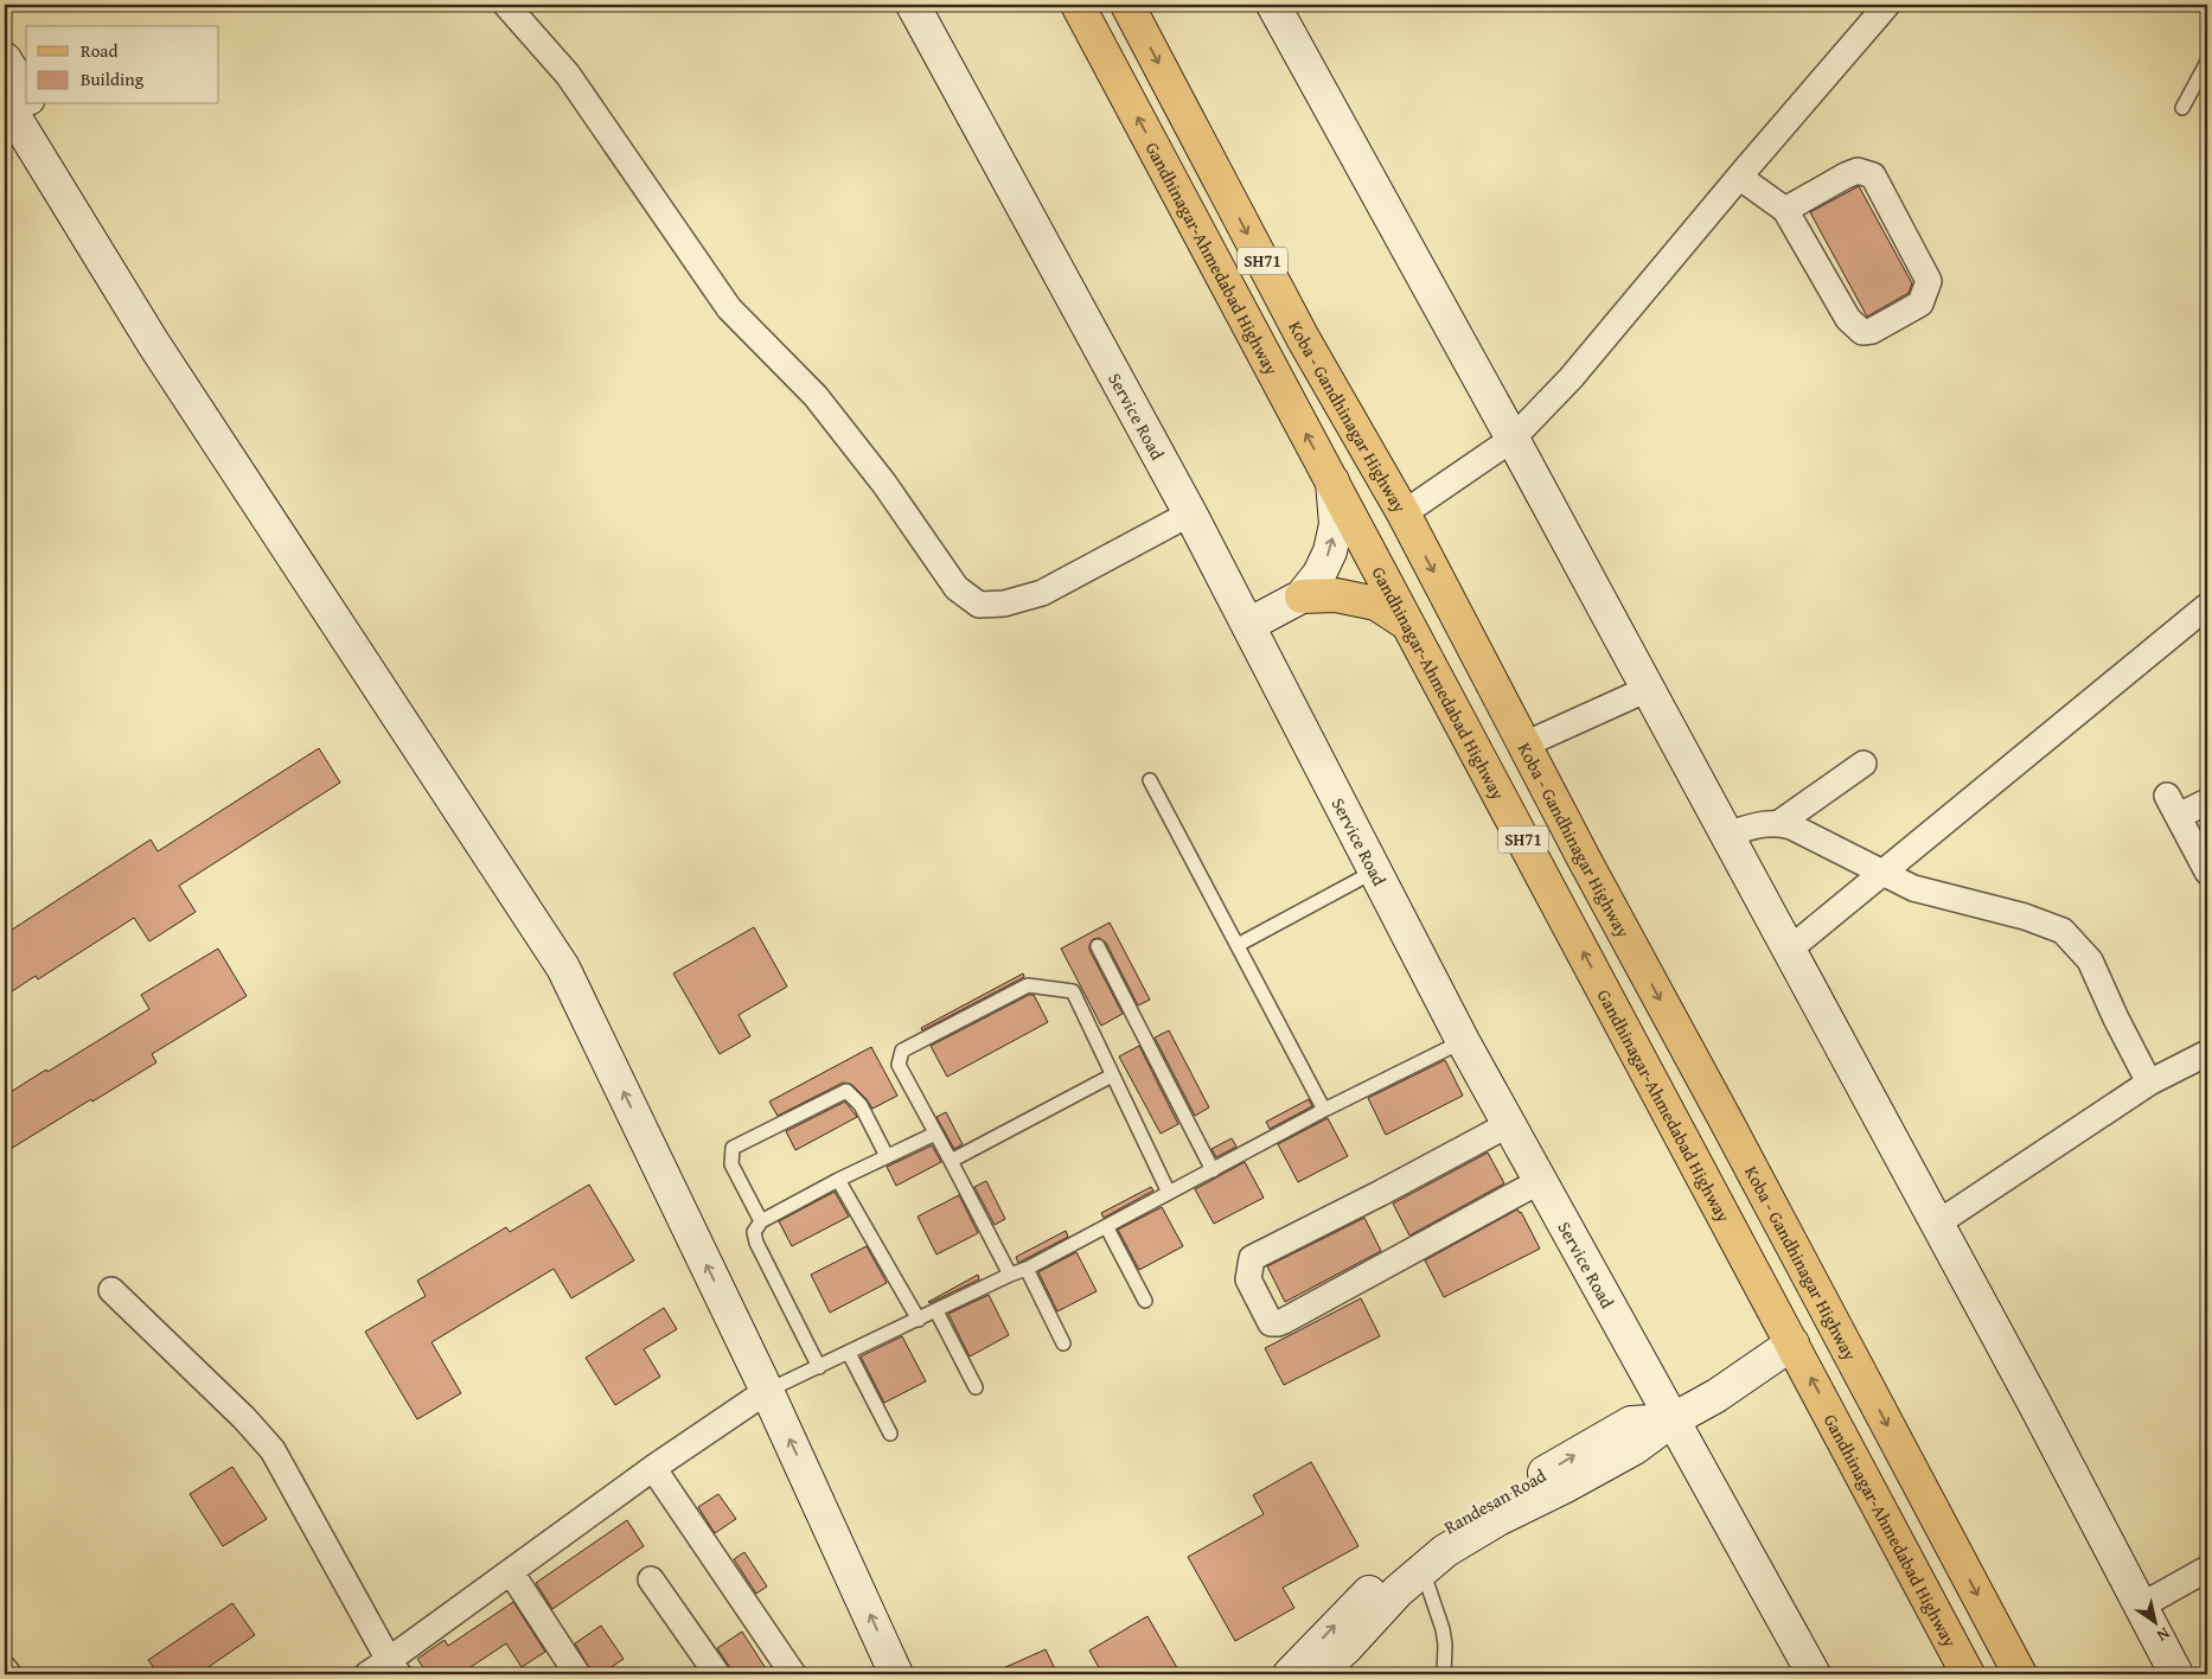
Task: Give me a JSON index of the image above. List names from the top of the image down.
{
  "streets": {
    "main road": ["Gandhinagar-Ahmedabad Highway", "SH71", "Koba - Gandhinagar Highway"],
    "street": ["Service Road", "Randesan Road"]
  },
  "crossings": [
    ["Gandhinagar-Ahmedabad Highway", "Randesan Road"],
    ["Service Road", "Randesan Road"]
  ],
  "one_way": ["Gandhinagar-Ahmedabad Highway", "Koba - Gandhinagar Highway"],
  "legend": ["Road", "Building"],
  "north": "bottom right"
}
